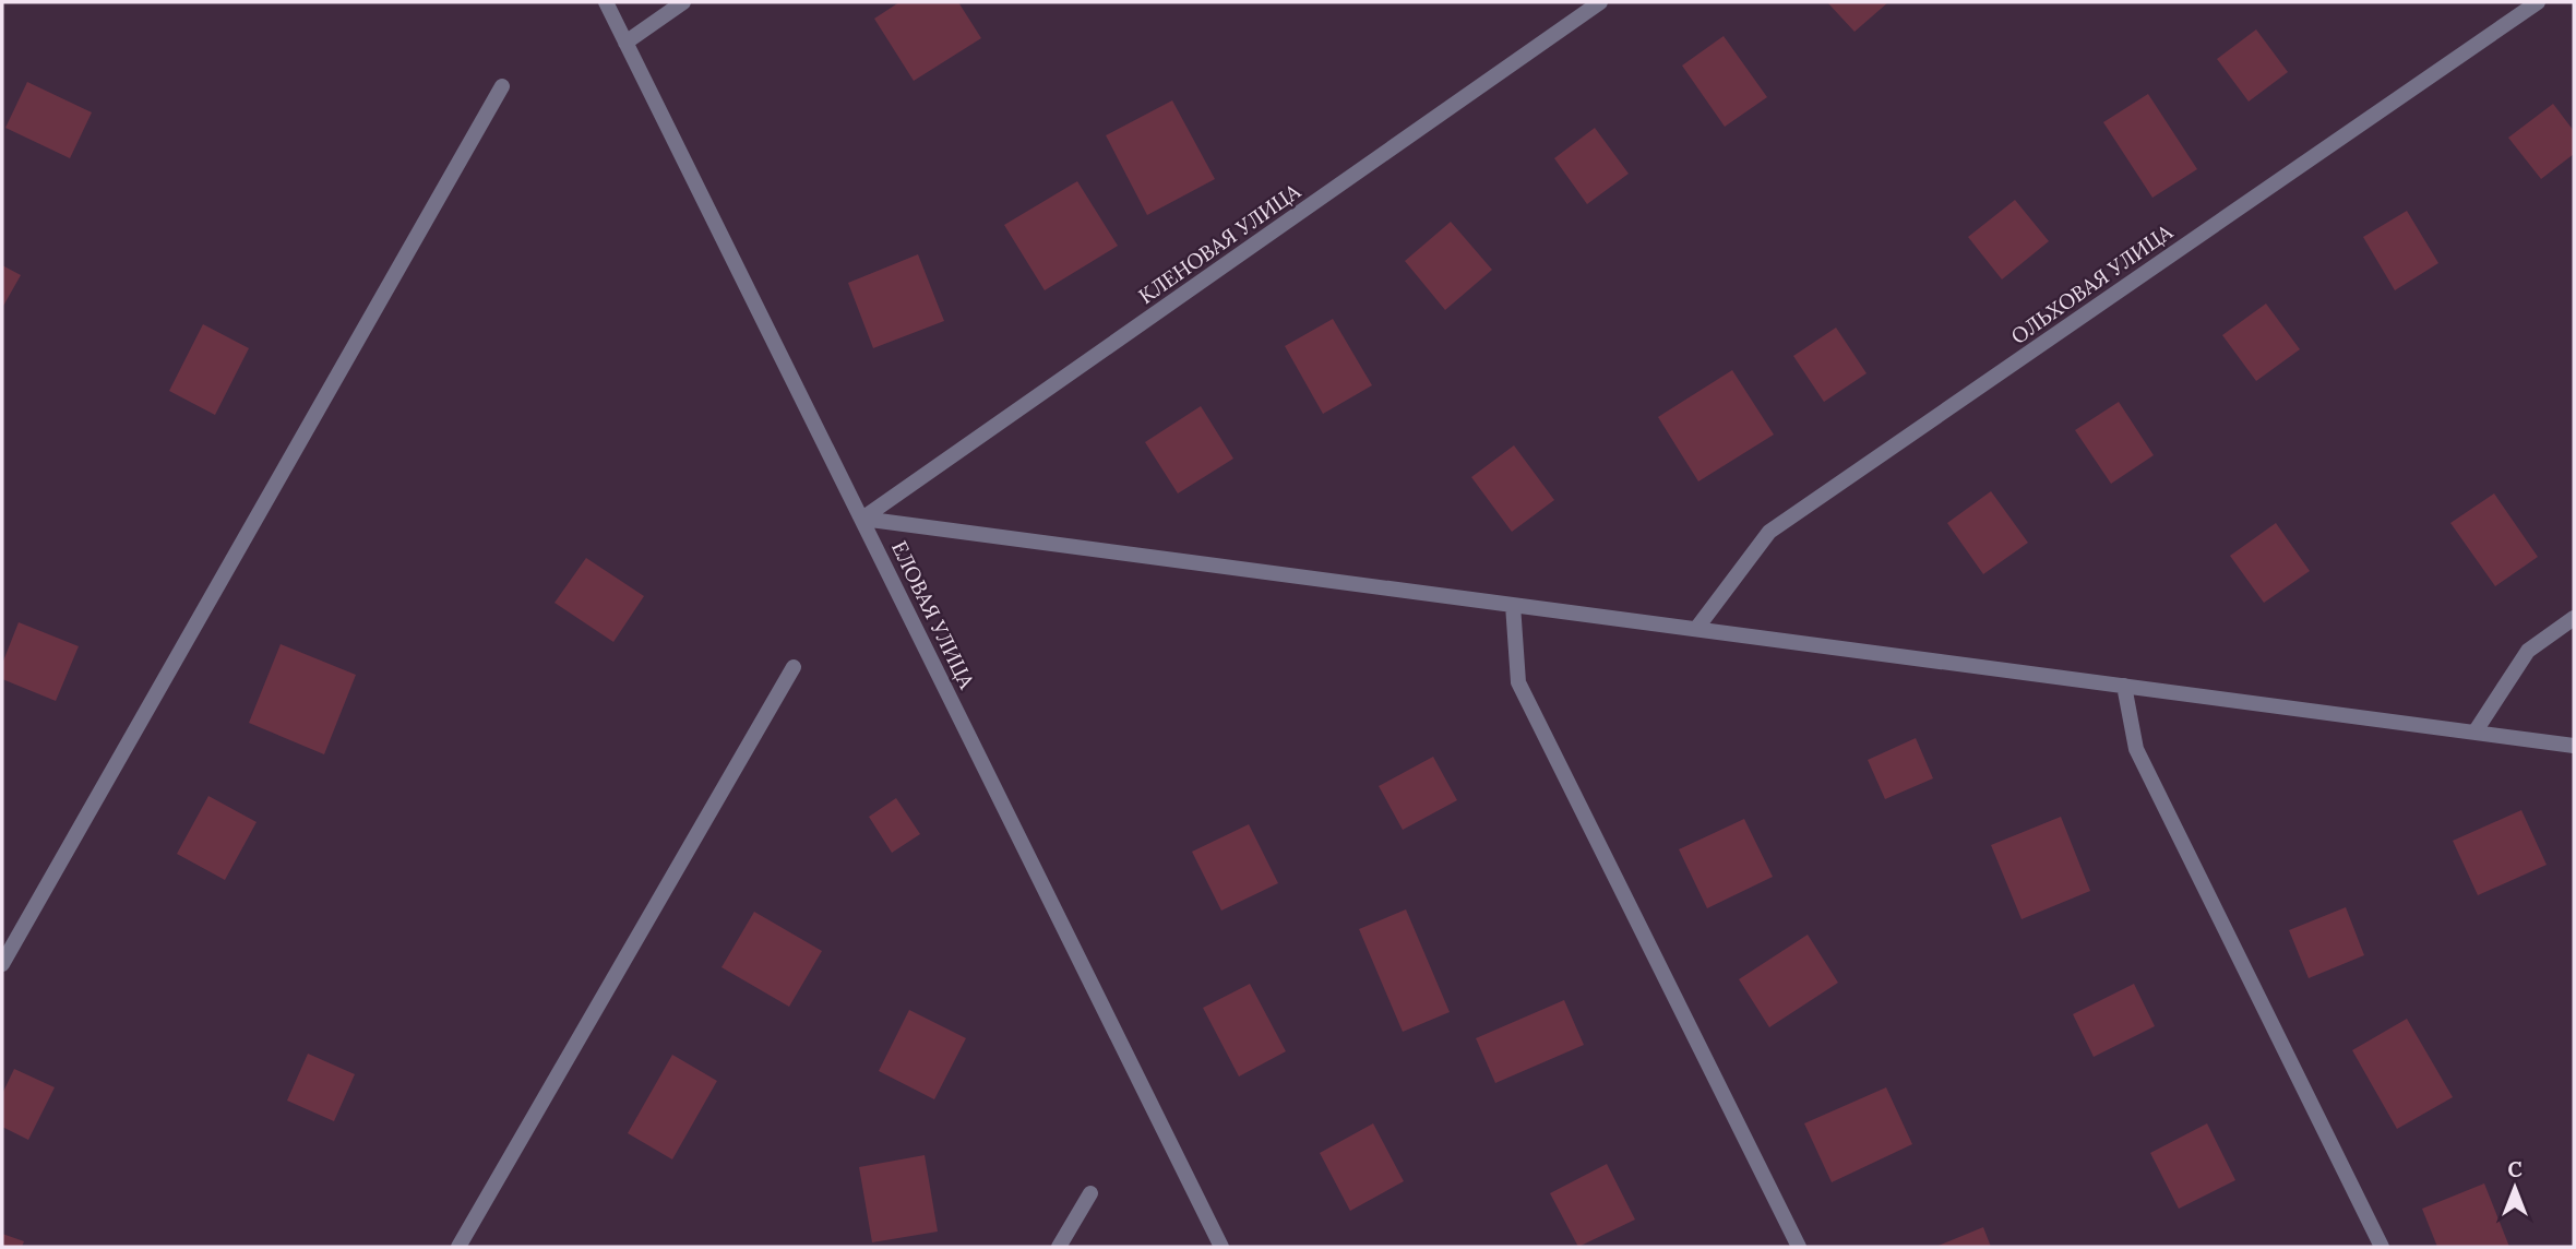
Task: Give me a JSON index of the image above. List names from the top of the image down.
{
  "streets": {
    "street": ["КЛЕНОВАЯ УЛИЦА", "ОЛЬХОВАЯ УЛИЦА", "ЕЛОВАЯ УЛИЦА"]
  },
  "crossings": [
    ["КЛЕНОВАЯ УЛИЦА", "ЕЛОВАЯ УЛИЦА"]
  ],
  "north": "top"
}
